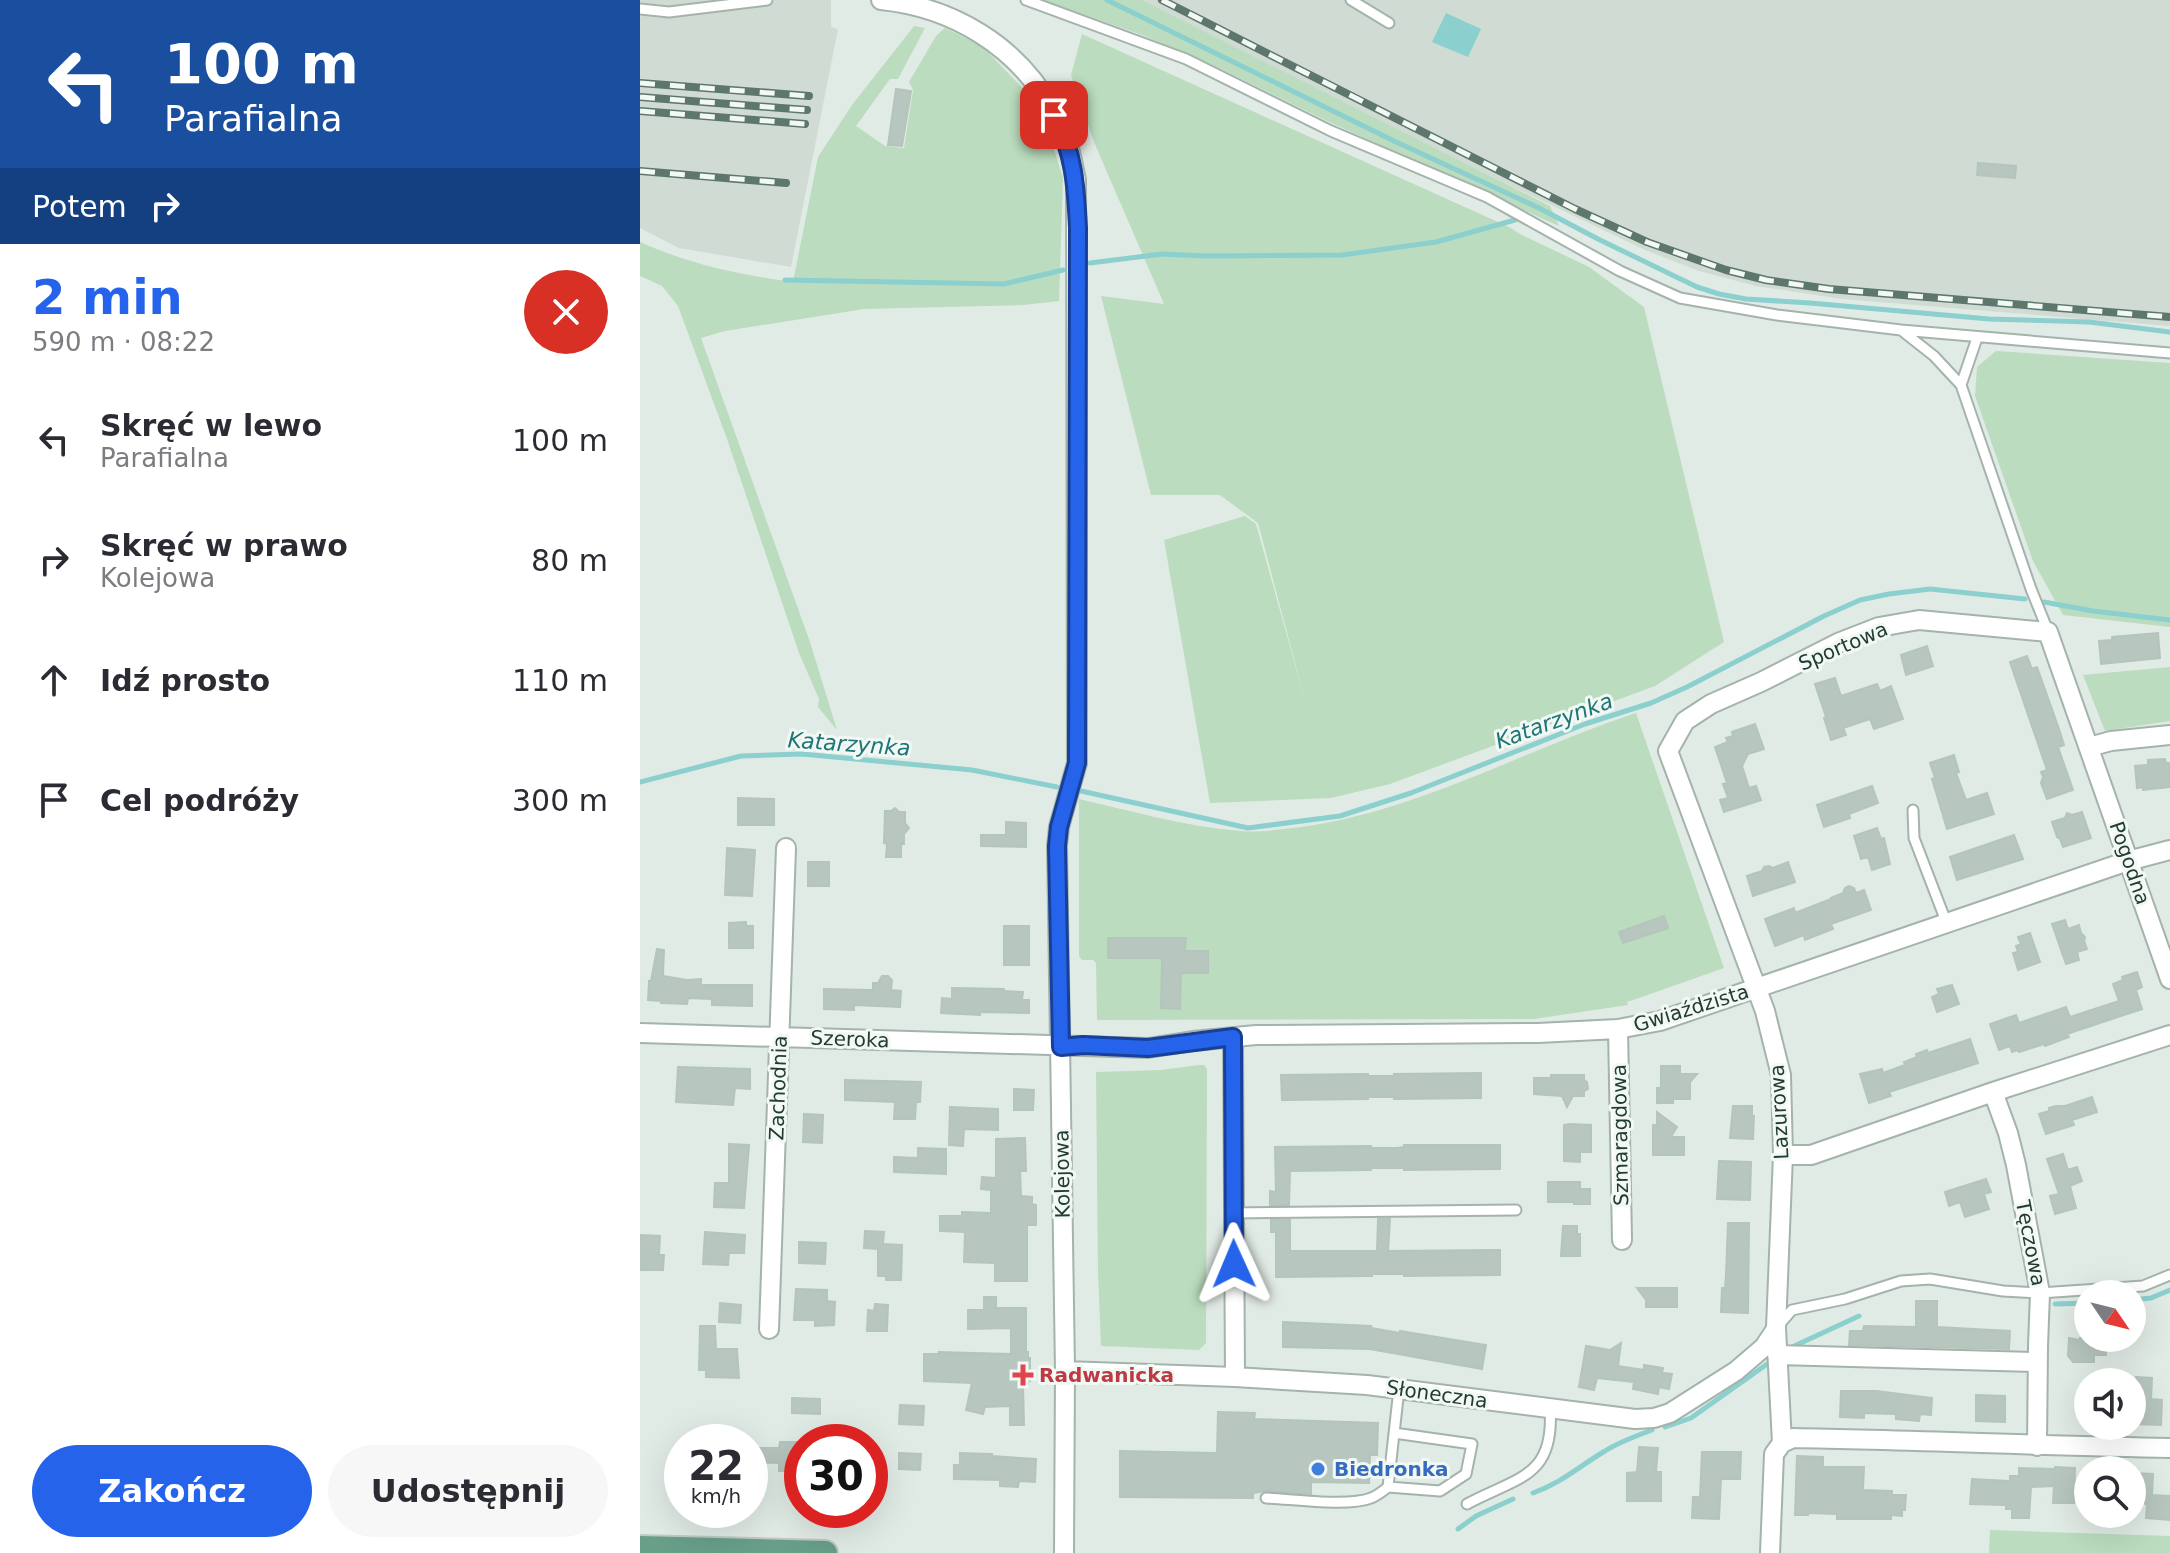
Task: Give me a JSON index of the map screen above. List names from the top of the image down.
{
  "streets": {
    "street": [
      "Sportowa",
      "Pogodna",
      "Gwiaździsta",
      "Szeroka",
      "Zachodnia",
      "Lazurowa",
      "Szmaragdowa",
      "Kolejowa",
      "Tęczowa",
      "Słoneczna"
    ]
  },
  "crossings": [
    ["Sportowa", "Pogodna"],
    ["Sportowa", "Lazurowa"],
    ["Pogodna", "Gwiaździsta"],
    ["Gwiaździsta", "Szeroka"],
    ["Gwiaździsta", "Lazurowa"],
    ["Gwiaździsta", "Szmaragdowa"],
    ["Gwiaździsta", "Kolejowa"],
    ["Szeroka", "Zachodnia"],
    ["Szeroka", "Kolejowa"],
    ["Lazurowa", "Słoneczna"],
    ["Kolejowa", "Słoneczna"]
  ],
  "water": ["Katarzynka"],
  "places": {
    "health": ["Radwanicka"],
    "other": ["Biedronka"]
  },
  "north": "bottom right",
  "page": {
    "turn": ["100 m", "Parafialna"],
    "then": "Potem",
    "heading": ["2 min", "590 m · 08:22"],
    "list": [
      {
        "name": "Skręć w lewo",
        "note": "Parafialna",
        "value": "100 m"
      },
      {
        "name": "Skręć w prawo",
        "note": "Kolejowa",
        "value": "80 m"
      },
      {
        "name": "Idź prosto",
        "value": "110 m"
      },
      {
        "name": "Cel podróży",
        "value": "300 m"
      }
    ],
    "speed": "22 km/h",
    "limit": "30",
    "buttons": ["Zakończ", "Udostępnij"]
  }
}
